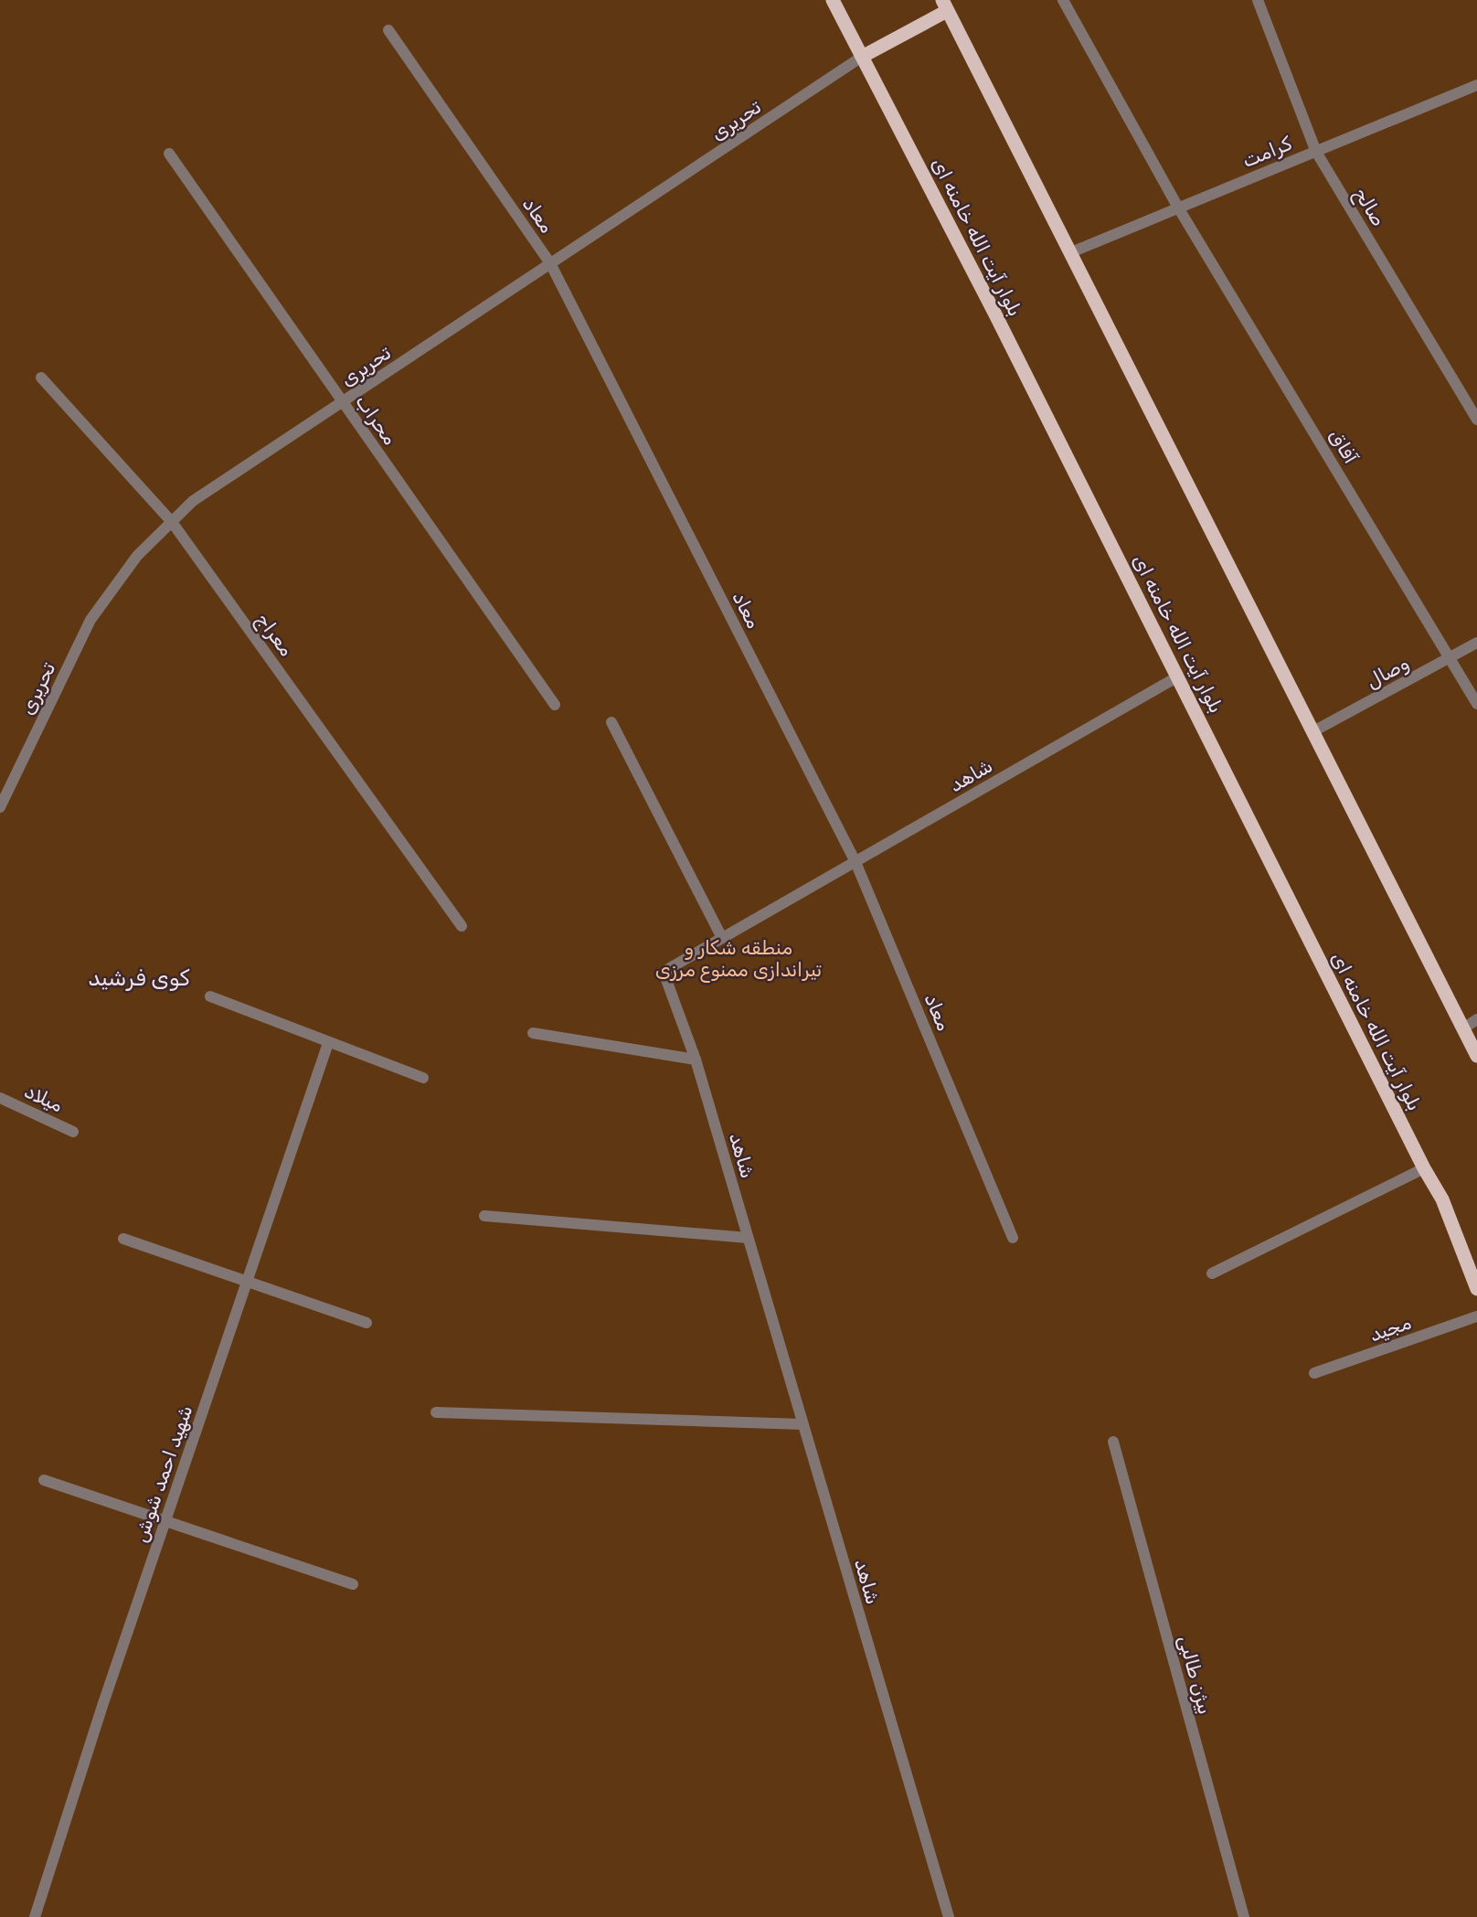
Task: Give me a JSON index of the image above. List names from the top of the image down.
{
  "streets": {
    "main road": ["بلوار آیت الله خامنه ای"],
    "street": [
      "تحریری",
      "کرامت",
      "صالح",
      "معاد",
      "محراب",
      "آفاق",
      "معراج",
      "وصال",
      "شاهد",
      "میلاد",
      "مجید",
      "شهید احمد شوش",
      "بیژن طالبی"
    ]
  },
  "crossings": [
    ["تحریری", "معاد"],
    ["تحریری", "بلوار آیت الله خامنه ای"],
    ["تحریری", "محراب"],
    ["تحریری", "معراج"],
    ["کرامت", "صالح"],
    ["کرامت", "آفاق"],
    ["معاد", "شاهد"],
    ["بلوار آیت الله خامنه ای", "شاهد"],
    ["آفاق", "وصال"]
  ],
  "districts": ["کوی فرشید"],
  "parks": ["منطقه شکار و تیراندازی ممنوع مرزی"]
}
